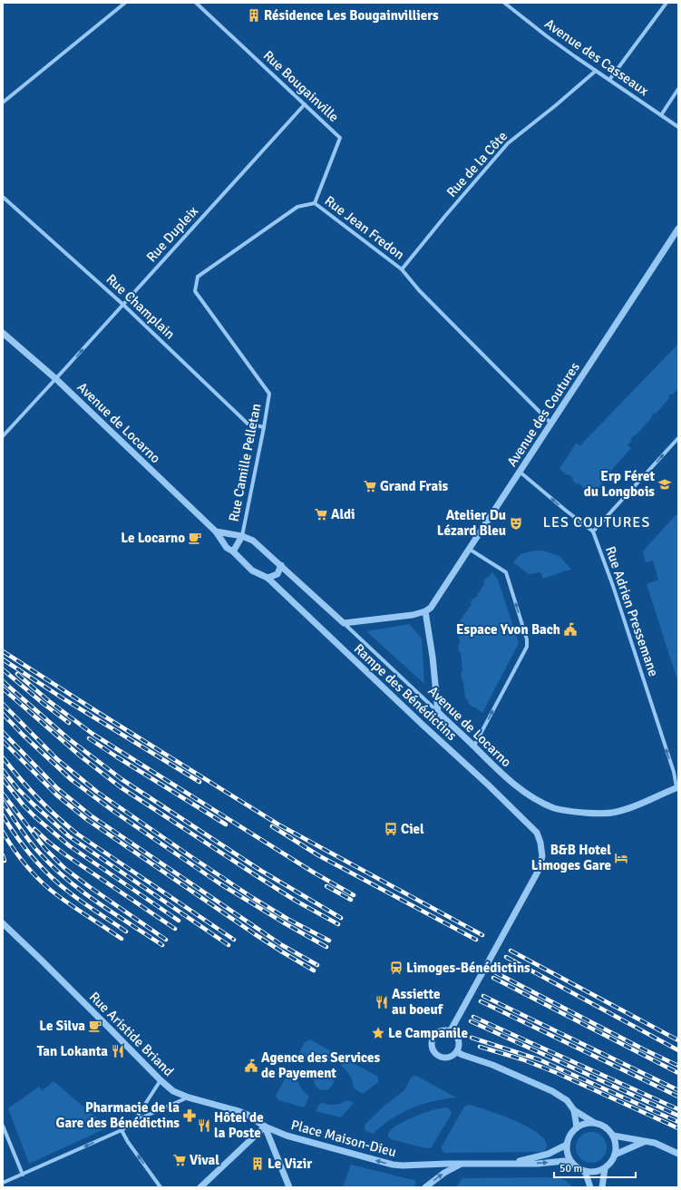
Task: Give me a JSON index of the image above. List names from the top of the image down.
{
  "streets": {
    "street": [
      "Avenue des Casseaux",
      "Rue Bougainville",
      "Rue de la Côte",
      "Rue Jean Fredon",
      "Rue Dupleix",
      "Rue Champlain",
      "Avenue des Coutures",
      "Avenue de Locarno",
      "Rue Camille Pelletan",
      "Rue Adrien Pressemane",
      "Rampe des Bénédictins",
      "Rue Aristide Briand",
      "Place Maison-Dieu"
    ]
  },
  "crossings": [
    ["Avenue des Casseaux", "Rue de la Côte"],
    ["Rue Bougainville", "Rue Jean Fredon"],
    ["Rue Bougainville", "Rue Dupleix"],
    ["Rue de la Côte", "Rue Jean Fredon"],
    ["Rue Jean Fredon", "Avenue des Coutures"],
    ["Rue Jean Fredon", "Rue Camille Pelletan"],
    ["Rue Dupleix", "Rue Champlain"],
    ["Rue Dupleix", "Avenue de Locarno"],
    ["Rue Champlain", "Rue Camille Pelletan"],
    ["Avenue des Coutures", "Rue Adrien Pressemane"],
    ["Avenue de Locarno", "Rue Camille Pelletan"],
    ["Avenue de Locarno", "Rue Adrien Pressemane"],
    ["Avenue de Locarno", "Rampe des Bénédictins"],
    ["Rue Aristide Briand", "Place Maison-Dieu"]
  ],
  "one_way": ["Rue Adrien Pressemane"],
  "districts": ["LES COUTURES"],
  "places": {
    "building": ["Résidence Les Bougainvilliers", "Le Vizir"],
    "school or university": ["Erp Féret du Longbois"],
    "supermarket": ["Grand Frais", "Aldi", "Vival"],
    "theatre": ["Atelier Du Lézard Bleu"],
    "cafe": ["Le Locarno", "Le Silva"],
    "public building": ["Espace Yvon Bach", "Agence des Services de Payement"],
    "bus stop": ["Ciel"],
    "hotel": ["B&B Hotel Limoges Gare"],
    "station": ["Limoges-Bénédictins"],
    "restaurant": ["Assiette au boeuf", "Tan Lokanta", "Hôtel de la Poste"],
    "place": ["Le Campanile"],
    "pharmacy": ["Pharmacie de la Gare des Bénédictins"]
  },
  "scale_bar": "50 m"
}
